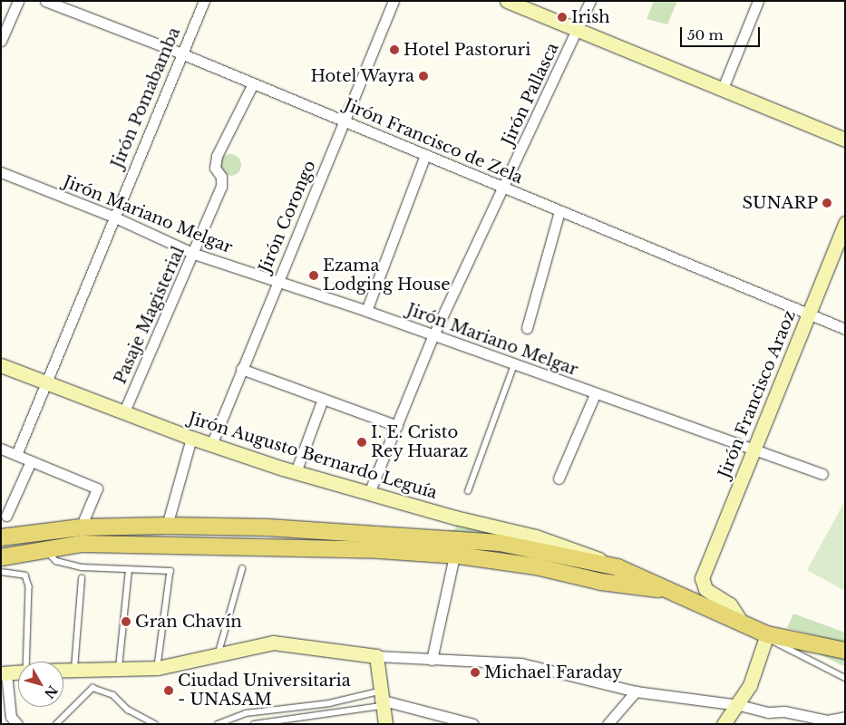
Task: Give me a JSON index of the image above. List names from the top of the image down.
{
  "streets": {
    "main road": ["Jirón Francisco Araoz", "Jirón Augusto Bernardo Leguía"],
    "street": [
      "Jirón Pallasca",
      "Jirón Pomabamba",
      "Jirón Francisco de Zela",
      "Jirón Mariano Melgar",
      "Jirón Corongo",
      "Pasaje Magisterial"
    ]
  },
  "crossings": [
    ["Jirón Pallasca", "Jirón Francisco de Zela"],
    ["Jirón Pallasca", "Jirón Mariano Melgar"],
    ["Jirón Pallasca", "Jirón Augusto Bernardo Leguía"],
    ["Jirón Pomabamba", "Jirón Francisco de Zela"],
    ["Jirón Pomabamba", "Jirón Mariano Melgar"],
    ["Jirón Pomabamba", "Jirón Augusto Bernardo Leguía"],
    ["Jirón Francisco de Zela", "Jirón Corongo"],
    ["Jirón Francisco de Zela", "Pasaje Magisterial"],
    ["Jirón Francisco de Zela", "Jirón Francisco Araoz"],
    ["Jirón Mariano Melgar", "Jirón Corongo"],
    ["Jirón Mariano Melgar", "Pasaje Magisterial"],
    ["Jirón Mariano Melgar", "Jirón Francisco Araoz"],
    ["Jirón Corongo", "Jirón Augusto Bernardo Leguía"],
    ["Pasaje Magisterial", "Jirón Augusto Bernardo Leguía"]
  ],
  "places": [
    "Irish",
    "Hotel Pastoruri",
    "Hotel Wayra",
    "SUNARP",
    "Ezama Lodging House",
    "I. E. Cristo Rey Huaraz",
    "Gran Chavín",
    "Michael Faraday",
    "Ciudad Universitaria - UNASAM"
  ],
  "scale_bar": "50 m",
  "north": "bottom right"
}
